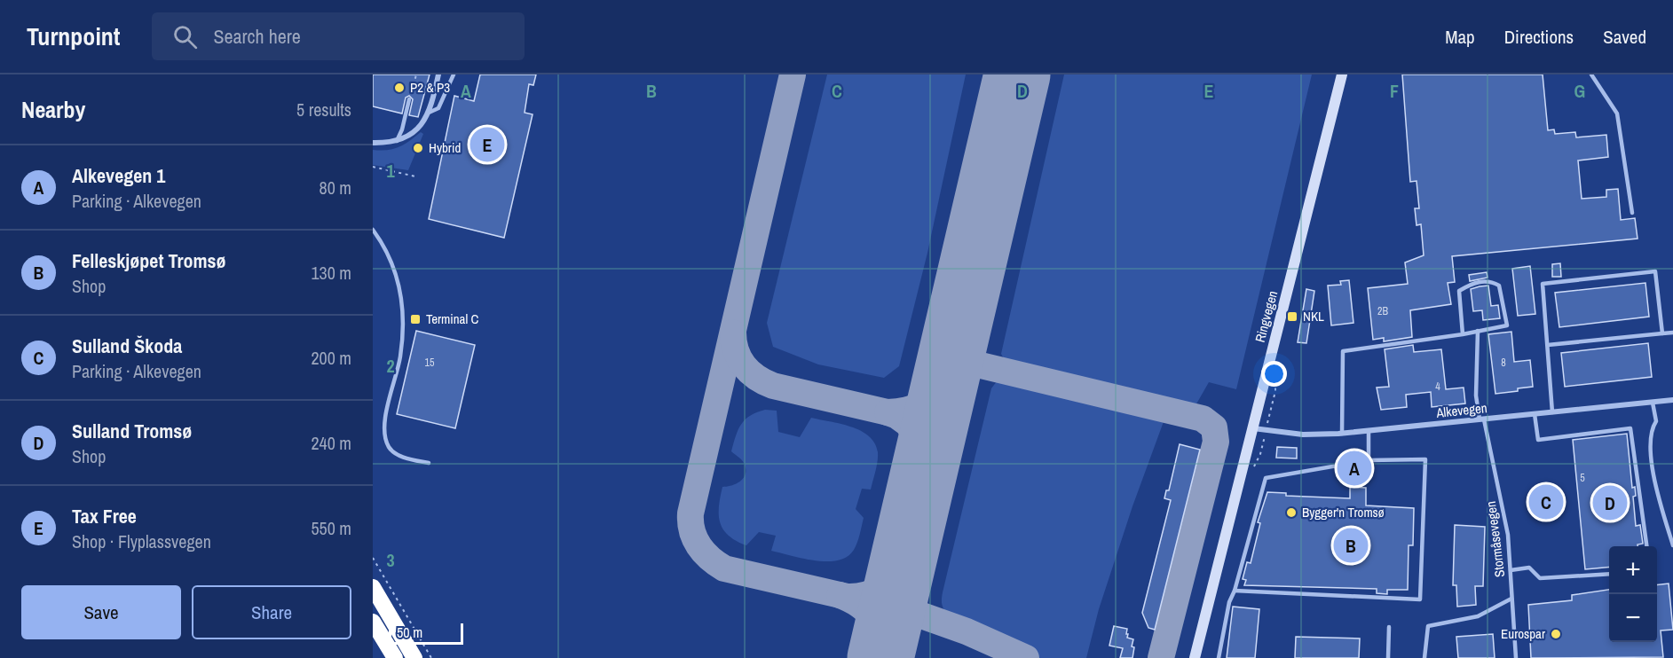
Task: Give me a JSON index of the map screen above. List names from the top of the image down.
{
  "streets": {
    "street": ["Ringvegen", "Alkevegen"],
    "lane": ["Stormåsevegen"]
  },
  "crossings": [
    ["Ringvegen", "Alkevegen"],
    ["Alkevegen", "Stormåsevegen"]
  ],
  "places": {
    "other": [
      "P2 & P3",
      "Hybrid",
      "Bygger'n Tromsø",
      "Eurospar"
    ],
    "transit": ["NKL", "Terminal C"]
  },
  "house_numbers": [
    "2B",
    "15",
    "8",
    "4",
    "5"
  ],
  "scale_bar": "50 m",
  "page": {
    "header": "Turnpoint",
    "search": "Search here",
    "nav": ["Map", "Directions", "Saved"],
    "heading": ["Nearby", "5 results"],
    "pins": [
      "E",
      "A",
      "C",
      "D",
      "B"
    ],
    "list": [
      {
        "mark": "A",
        "name": "Alkevegen 1",
        "note": "Parking · Alkevegen",
        "value": "80 m"
      },
      {
        "mark": "B",
        "name": "Felleskjøpet Tromsø",
        "note": "Shop",
        "value": "130 m"
      },
      {
        "mark": "C",
        "name": "Sulland Škoda",
        "note": "Parking · Alkevegen",
        "value": "200 m"
      },
      {
        "mark": "D",
        "name": "Sulland Tromsø",
        "note": "Shop",
        "value": "240 m"
      },
      {
        "mark": "E",
        "name": "Tax Free",
        "note": "Shop · Flyplassvegen",
        "value": "550 m"
      }
    ],
    "map_buttons": ["+", "−"],
    "buttons": ["Save", "Share"],
    "scale": "50 m"
  },
  "grid": {
    "columns": [
      "A",
      "B",
      "C",
      "D",
      "E",
      "F",
      "G"
    ],
    "rows": ["1", "2", "3"]
  }
}
